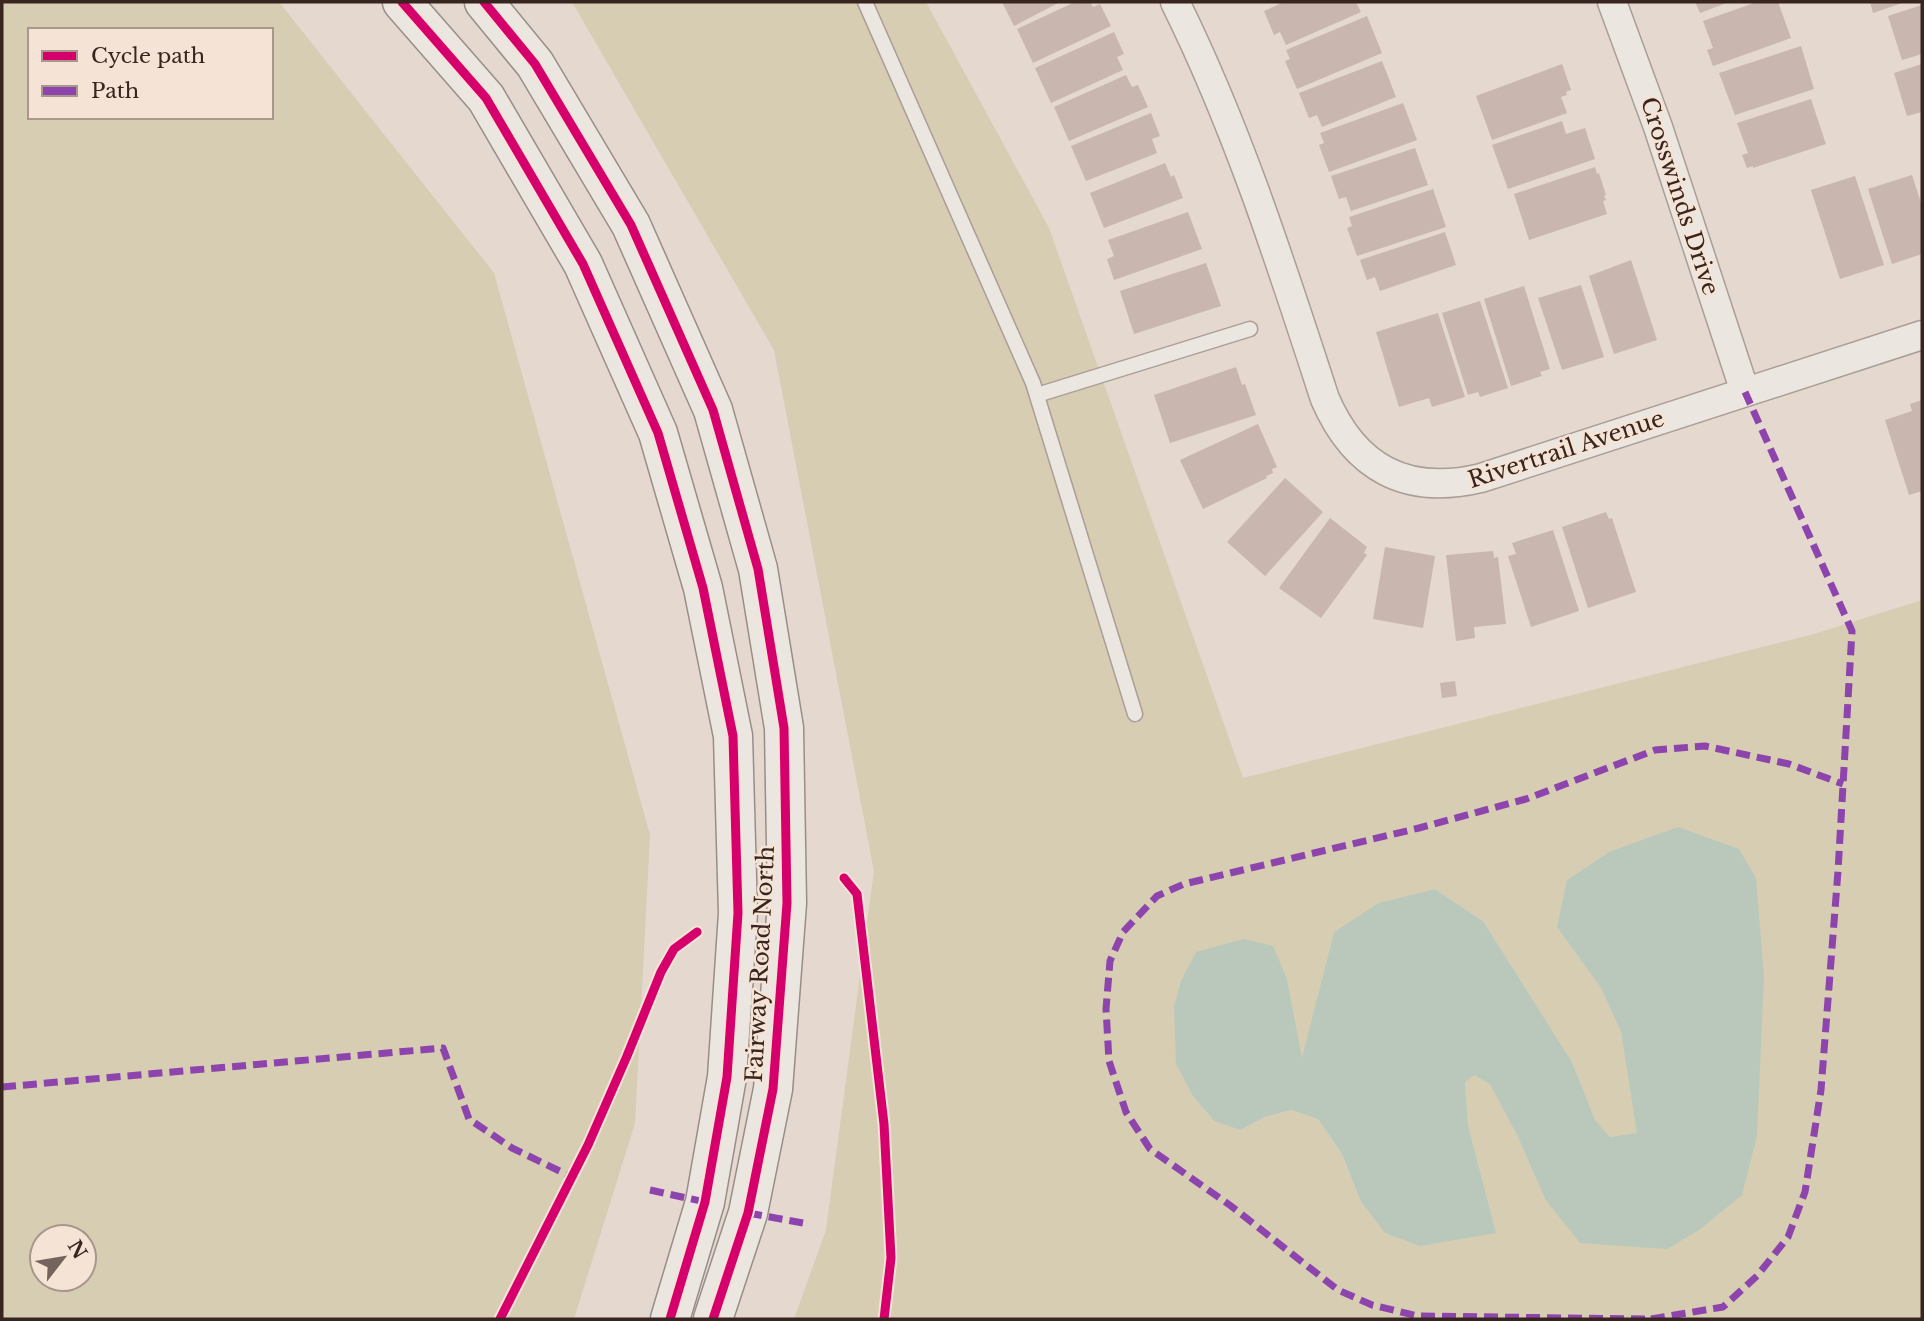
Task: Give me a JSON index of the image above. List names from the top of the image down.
{
  "streets": {
    "main road": ["Fairway Road North"],
    "street": ["Crosswinds Drive", "Rivertrail Avenue"]
  },
  "crossings": [
    ["Crosswinds Drive", "Rivertrail Avenue"]
  ],
  "legend": ["Cycle path", "Path"],
  "north": "top right"
}
